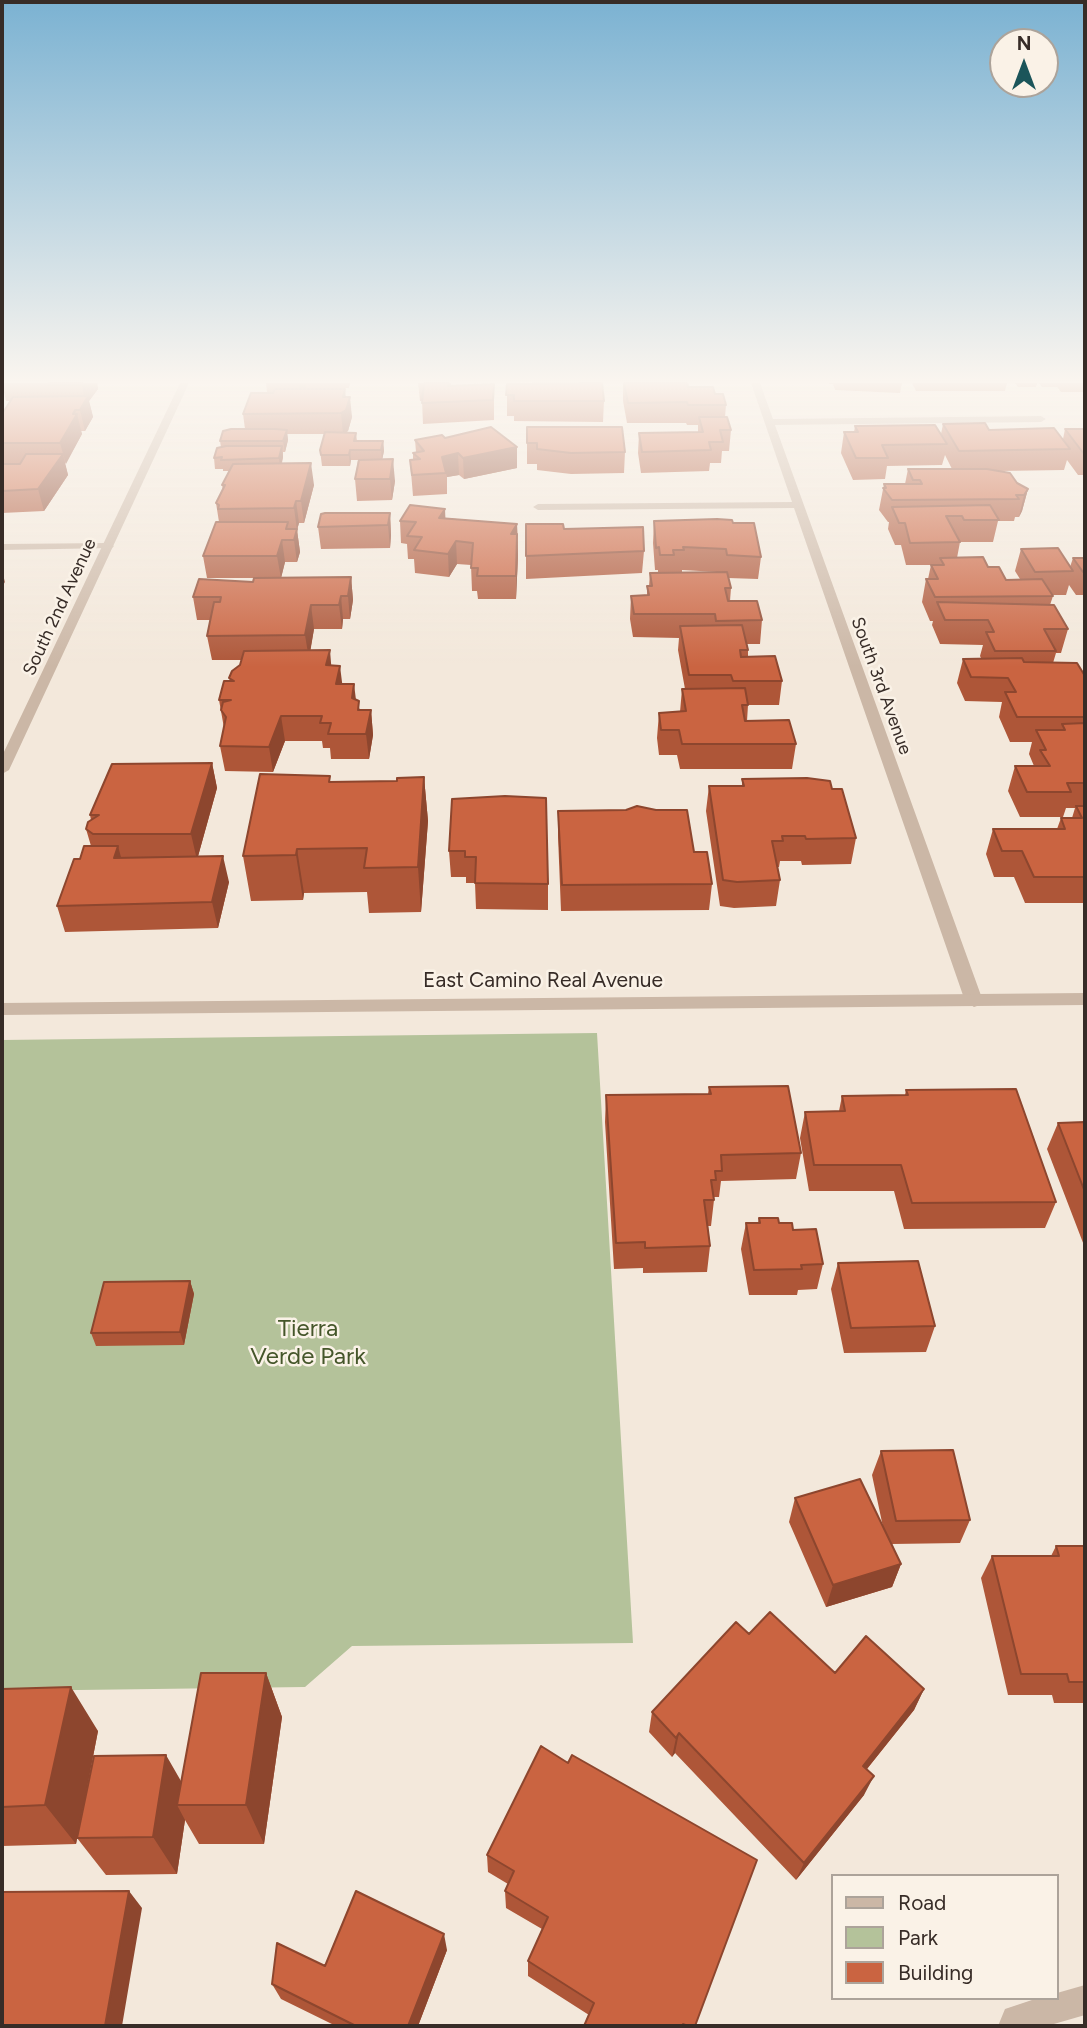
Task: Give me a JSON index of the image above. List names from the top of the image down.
{
  "streets": {
    "street": ["South 2nd Avenue", "South 3rd Avenue", "East Camino Real Avenue"]
  },
  "crossings": [
    ["South 3rd Avenue", "East Camino Real Avenue"]
  ],
  "parks": ["Tierra Verde Park"],
  "legend": ["Road", "Park", "Building"],
  "north": "top"
}
